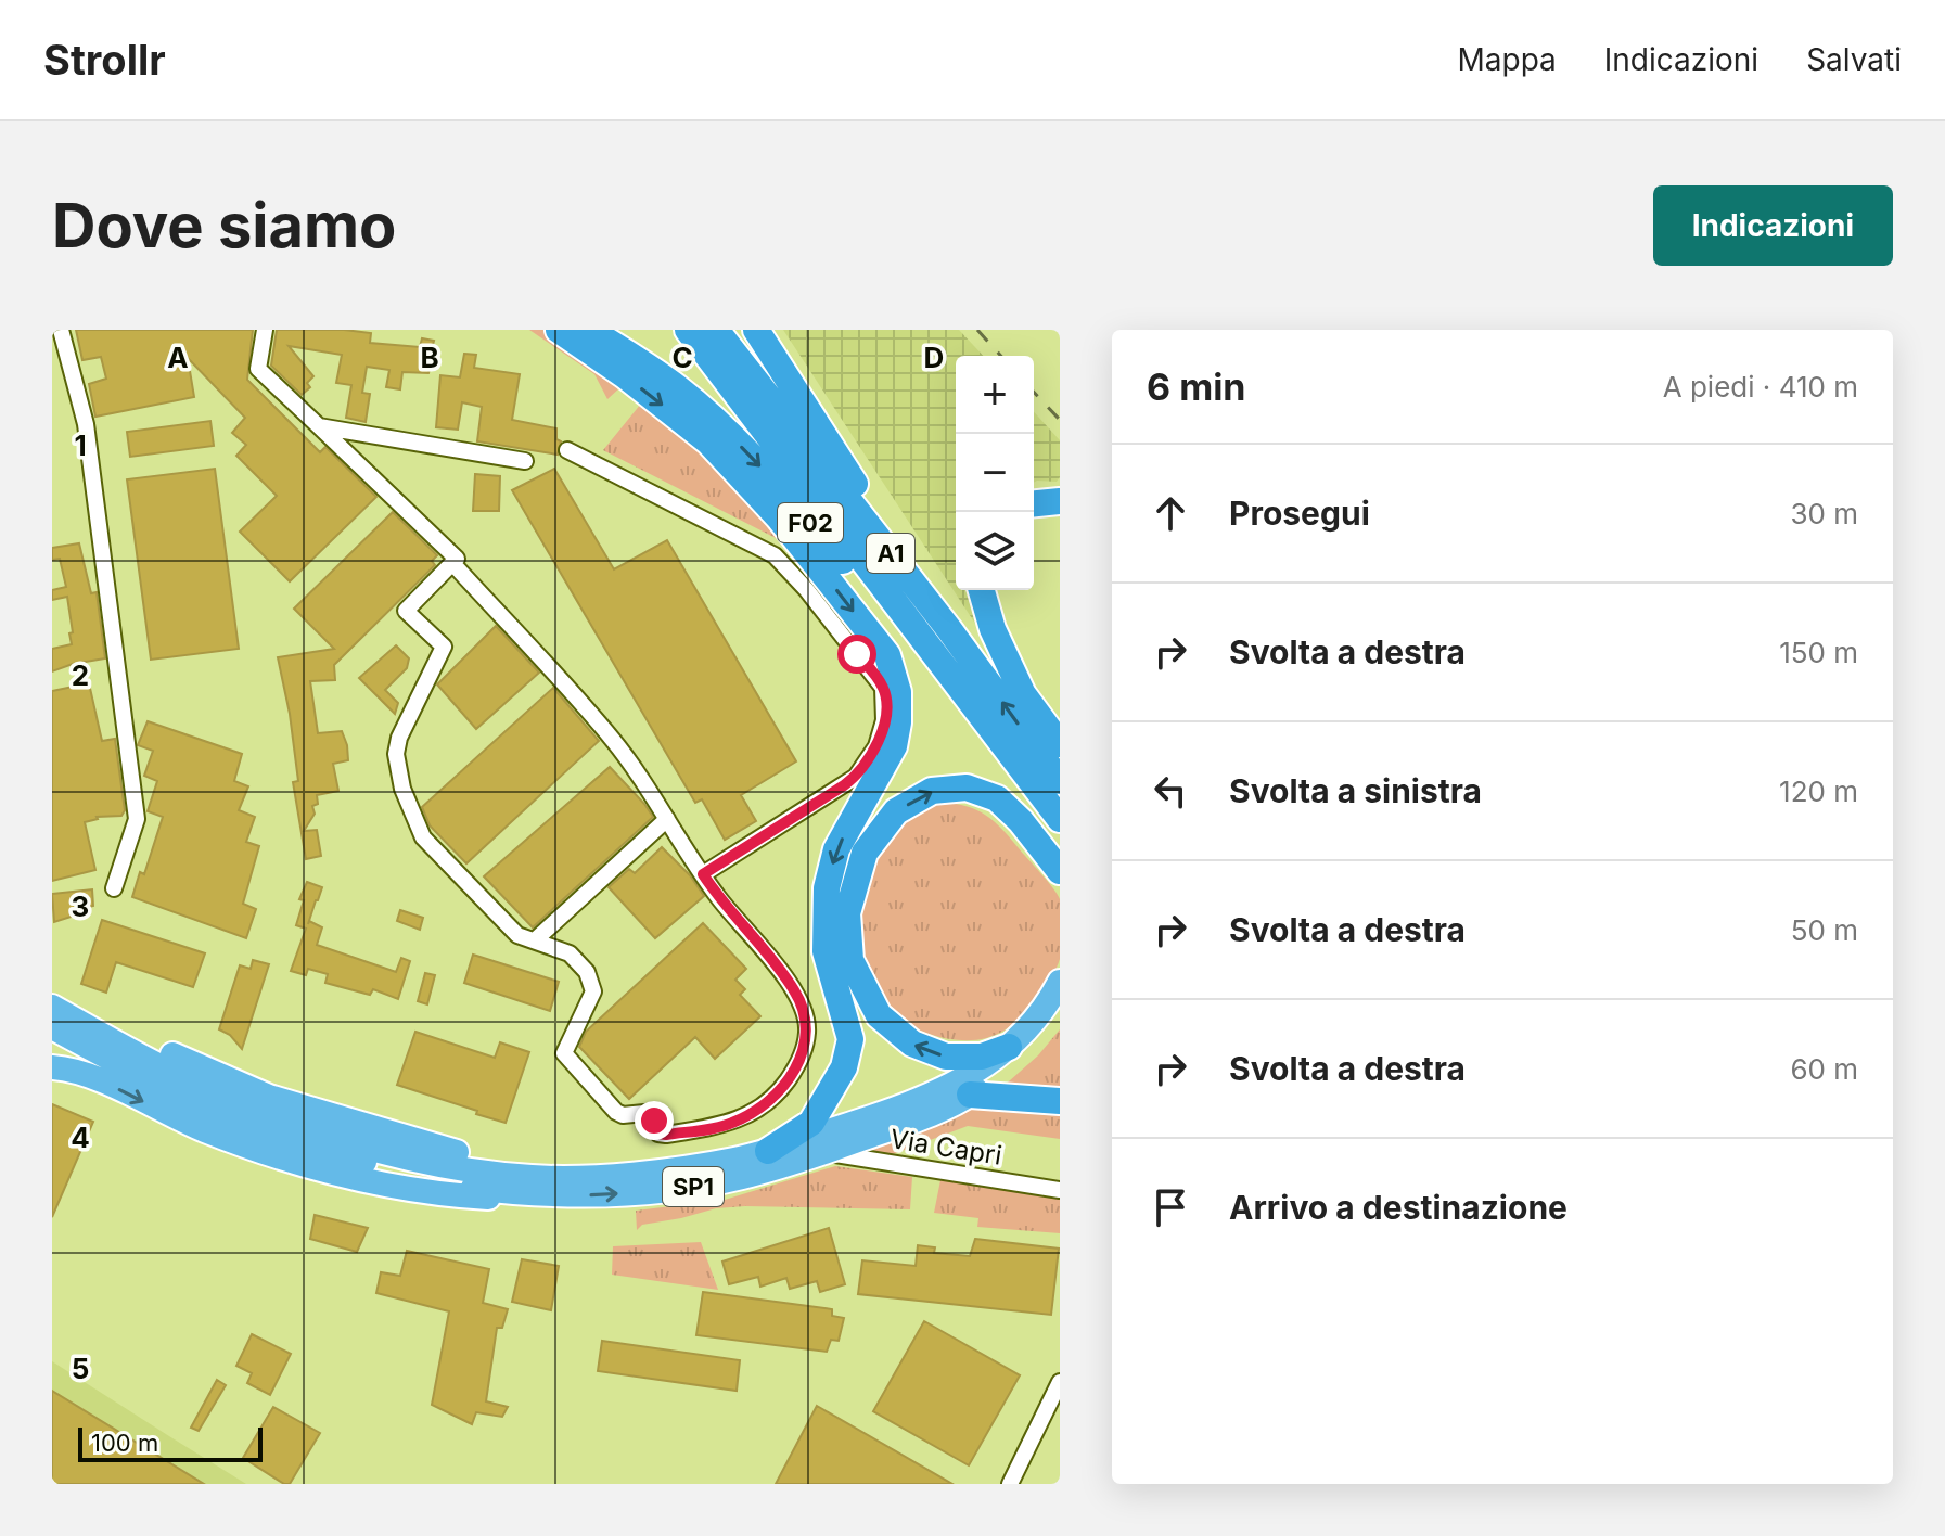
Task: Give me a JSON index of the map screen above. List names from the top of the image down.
{
  "streets": {
    "highway": ["F02", "A1", "SP1"],
    "street": ["Via Capri"]
  },
  "crossings": [
    ["F02", "A1"],
    ["Via Capri", "SP1"]
  ],
  "scale_bar": "100 m",
  "page": {
    "header": "Strollr",
    "nav": ["Mappa", "Indicazioni", "Salvati"],
    "buttons": "Indicazioni",
    "title": "Dove siamo",
    "heading": ["6 min", "A piedi · 410 m"],
    "map_buttons": ["+", "−"],
    "list": [
      ["Prosegui", "30 m"],
      ["Svolta a destra", "150 m"],
      ["Svolta a sinistra", "120 m"],
      ["Svolta a destra", "50 m"],
      ["Svolta a destra", "60 m"],
      "Arrivo a destinazione"
    ],
    "scale": "100 m"
  },
  "grid": {
    "columns": [
      "A",
      "B",
      "C",
      "D"
    ],
    "rows": [
      "1",
      "2",
      "3",
      "4",
      "5"
    ]
  }
}
